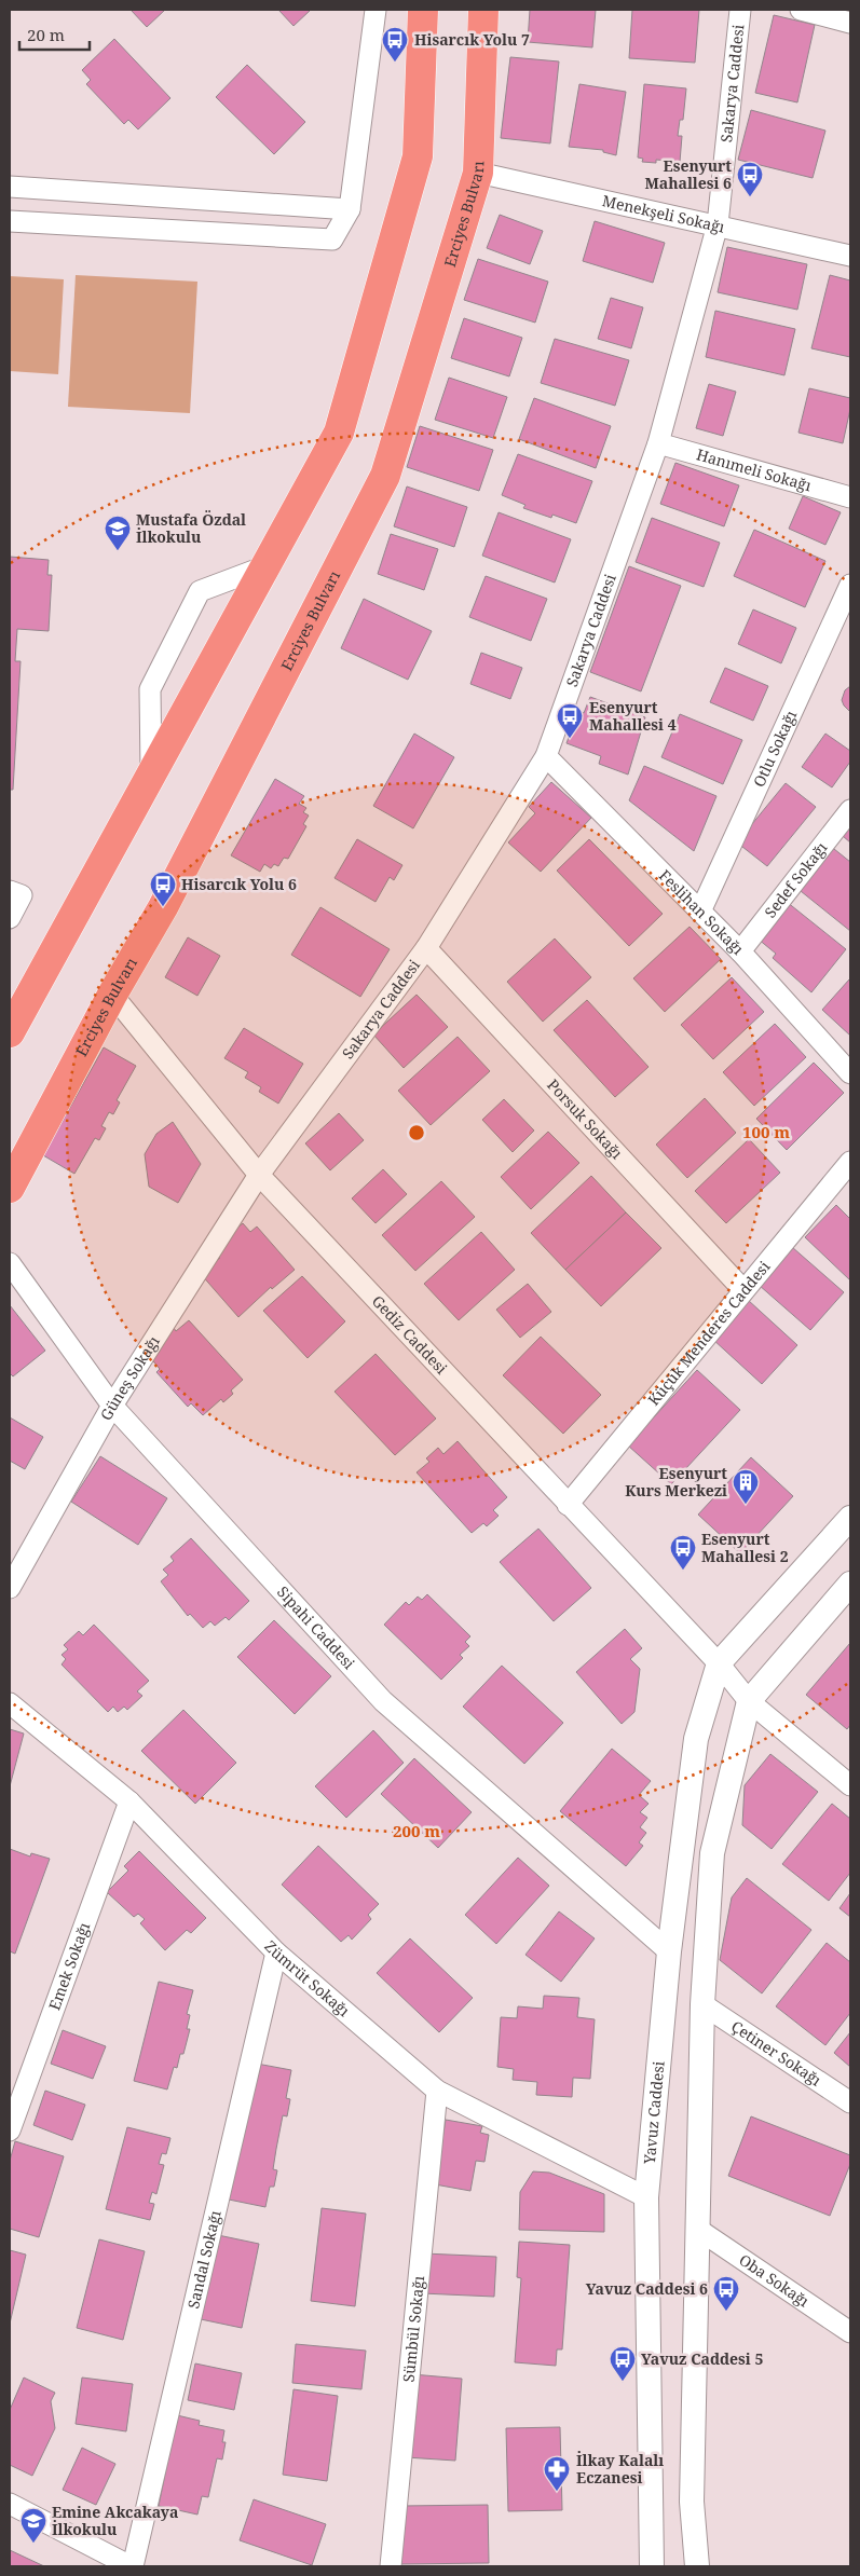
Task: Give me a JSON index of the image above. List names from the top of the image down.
{
  "streets": {
    "highway": ["Erciyes Bulvarı"],
    "street": [
      "Sakarya Caddesi",
      "Menekşeli Sokağı",
      "Hanımeli Sokağı",
      "Otlu Sokağı",
      "Sedef Sokağı",
      "Feslihan Sokağı",
      "Porsuk Sokağı",
      "Küçük Menderes Caddesi",
      "Gediz Caddesi",
      "Güneş Sokağı",
      "Sipahi Caddesi",
      "Emek Sokağı",
      "Zümrüt Sokağı",
      "Çetiner Sokağı",
      "Yavuz Caddesi",
      "Sandal Sokağı",
      "Oba Sokağı",
      "Sümbül Sokağı"
    ]
  },
  "crossings": [
    ["Sakarya Caddesi", "Menekşeli Sokağı"],
    ["Sakarya Caddesi", "Hanımeli Sokağı"],
    ["Sakarya Caddesi", "Feslihan Sokağı"],
    ["Sakarya Caddesi", "Porsuk Sokağı"],
    ["Sakarya Caddesi", "Gediz Caddesi"],
    ["Sakarya Caddesi", "Güneş Sokağı"],
    ["Erciyes Bulvarı", "Menekşeli Sokağı"],
    ["Erciyes Bulvarı", "Gediz Caddesi"],
    ["Otlu Sokağı", "Feslihan Sokağı"],
    ["Sedef Sokağı", "Feslihan Sokağı"],
    ["Porsuk Sokağı", "Küçük Menderes Caddesi"],
    ["Küçük Menderes Caddesi", "Gediz Caddesi"],
    ["Gediz Caddesi", "Güneş Sokağı"],
    ["Gediz Caddesi", "Yavuz Caddesi"],
    ["Güneş Sokağı", "Sipahi Caddesi"],
    ["Sipahi Caddesi", "Yavuz Caddesi"],
    ["Emek Sokağı", "Zümrüt Sokağı"],
    ["Zümrüt Sokağı", "Yavuz Caddesi"],
    ["Zümrüt Sokağı", "Sandal Sokağı"],
    ["Zümrüt Sokağı", "Sümbül Sokağı"]
  ],
  "places": {
    "bus stop": [
      "Hisarcık Yolu 7",
      "Esenyurt Mahallesi 6",
      "Esenyurt Mahallesi 4",
      "Hisarcık Yolu 6",
      "Esenyurt Mahallesi 2",
      "Yavuz Caddesi 6",
      "Yavuz Caddesi 5"
    ],
    "school or university": ["Mustafa Özdal İlkokulu", "Emine Akcakaya İlkokulu"],
    "building": ["Esenyurt Kurs Merkezi"],
    "pharmacy": ["İlkay Kalalı Eczanesi"]
  },
  "scale_bar": "20 m",
  "rings": ["100 m", "200 m"]
}
